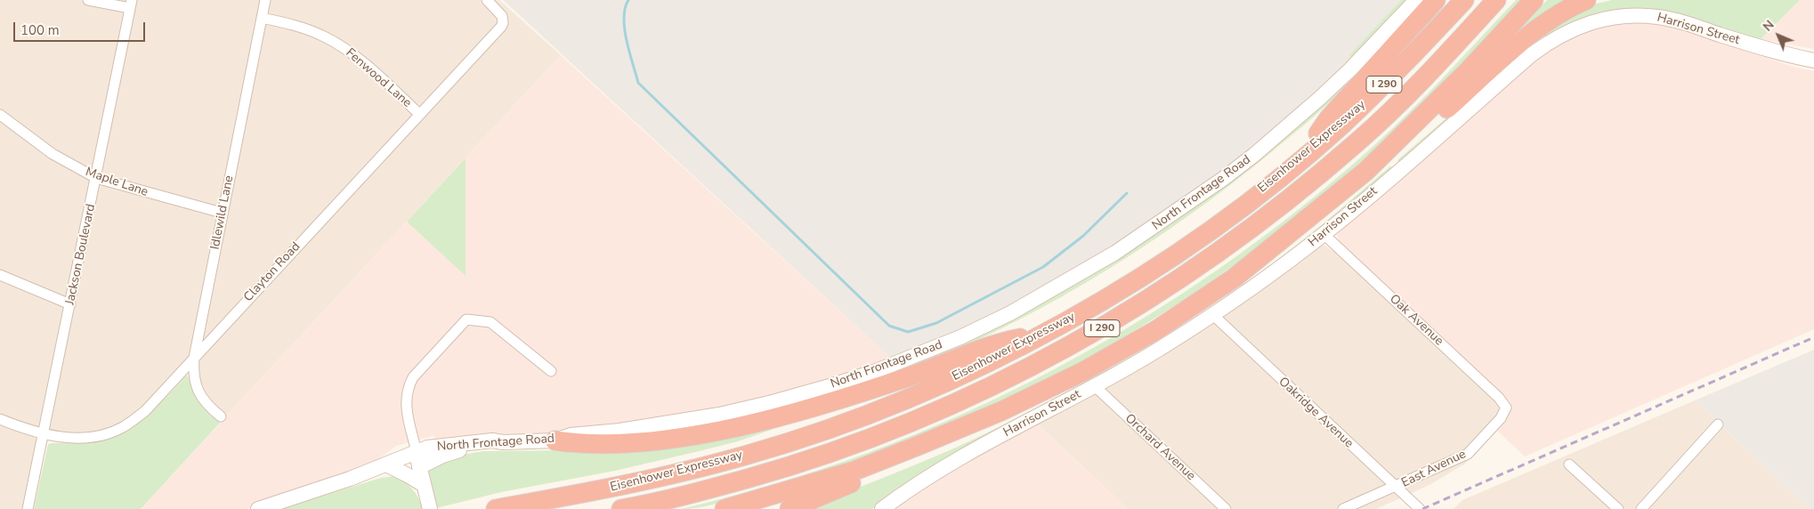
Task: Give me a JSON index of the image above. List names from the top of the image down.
{
  "streets": {
    "highway": ["I 290", "Eisenhower Expressway"],
    "main road": ["Harrison Street", "North Frontage Road"],
    "street": [
      "Fenwood Lane",
      "Maple Lane",
      "Idlewild Lane",
      "Jackson Boulevard",
      "Clayton Road",
      "Oak Avenue",
      "Oakridge Avenue",
      "Orchard Avenue",
      "East Avenue"
    ]
  },
  "crossings": [
    ["Harrison Street", "Oak Avenue"],
    ["Harrison Street", "Oakridge Avenue"],
    ["Harrison Street", "Orchard Avenue"],
    ["Fenwood Lane", "Idlewild Lane"],
    ["Fenwood Lane", "Clayton Road"],
    ["Maple Lane", "Idlewild Lane"],
    ["Maple Lane", "Jackson Boulevard"],
    ["Idlewild Lane", "Clayton Road"],
    ["Jackson Boulevard", "Clayton Road"],
    ["Oak Avenue", "East Avenue"],
    ["Oakridge Avenue", "East Avenue"]
  ],
  "scale_bar": "100 m",
  "north": "top left"
}
